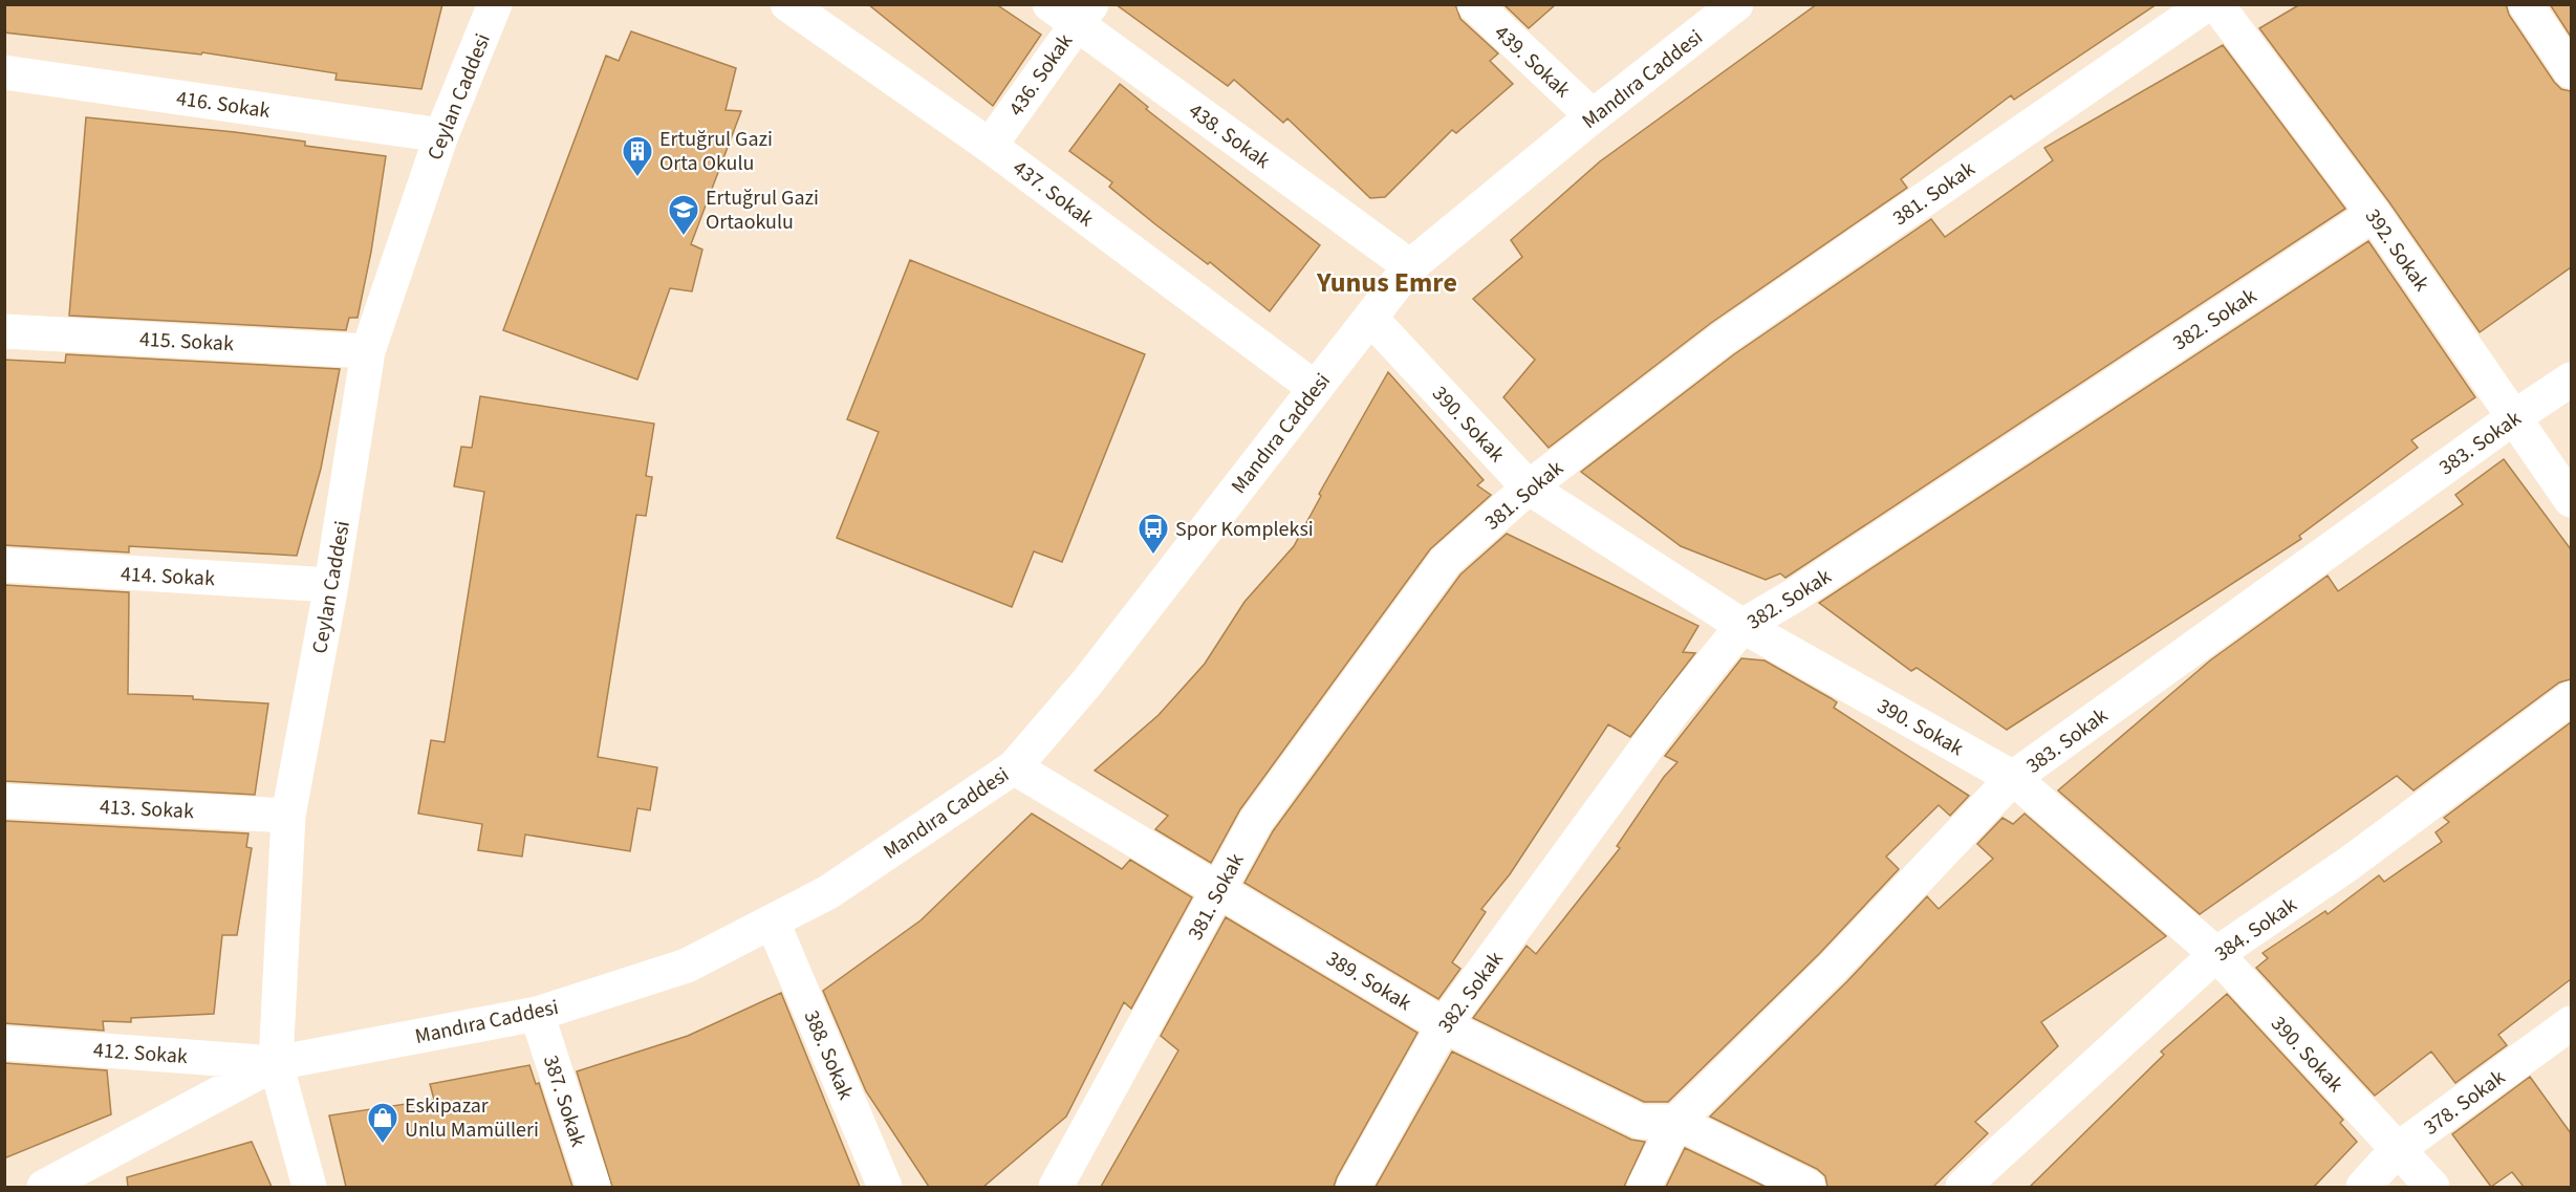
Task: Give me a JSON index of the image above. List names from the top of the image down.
{
  "streets": {
    "street": [
      "439. Sokak",
      "436. Sokak",
      "Mandıra Caddesi",
      "Ceylan Caddesi",
      "416. Sokak",
      "438. Sokak",
      "437. Sokak",
      "381. Sokak",
      "392. Sokak",
      "382. Sokak",
      "415. Sokak",
      "390. Sokak",
      "383. Sokak",
      "414. Sokak",
      "413. Sokak",
      "384. Sokak",
      "389. Sokak",
      "412. Sokak",
      "388. Sokak",
      "387. Sokak",
      "378. Sokak"
    ]
  },
  "crossings": [
    ["439. Sokak", "Mandıra Caddesi"],
    ["436. Sokak", "438. Sokak"],
    ["436. Sokak", "437. Sokak"],
    ["Mandıra Caddesi", "Ceylan Caddesi"],
    ["Mandıra Caddesi", "438. Sokak"],
    ["Mandıra Caddesi", "437. Sokak"],
    ["Mandıra Caddesi", "390. Sokak"],
    ["Mandıra Caddesi", "389. Sokak"],
    ["Mandıra Caddesi", "412. Sokak"],
    ["Mandıra Caddesi", "388. Sokak"],
    ["Mandıra Caddesi", "387. Sokak"],
    ["Ceylan Caddesi", "416. Sokak"],
    ["Ceylan Caddesi", "415. Sokak"],
    ["Ceylan Caddesi", "414. Sokak"],
    ["Ceylan Caddesi", "413. Sokak"],
    ["Ceylan Caddesi", "412. Sokak"],
    ["381. Sokak", "390. Sokak"],
    ["381. Sokak", "389. Sokak"],
    ["392. Sokak", "382. Sokak"],
    ["392. Sokak", "383. Sokak"],
    ["382. Sokak", "390. Sokak"],
    ["382. Sokak", "389. Sokak"],
    ["390. Sokak", "383. Sokak"],
    ["390. Sokak", "384. Sokak"],
    ["390. Sokak", "378. Sokak"],
    ["383. Sokak", "389. Sokak"]
  ],
  "districts": ["Yunus Emre"],
  "places": {
    "building": ["Ertuğrul Gazi Orta Okulu"],
    "school or university": ["Ertuğrul Gazi Ortaokulu"],
    "bus stop": ["Spor Kompleksi"],
    "shop": ["Eskipazar Unlu Mamülleri"]
  }
}
